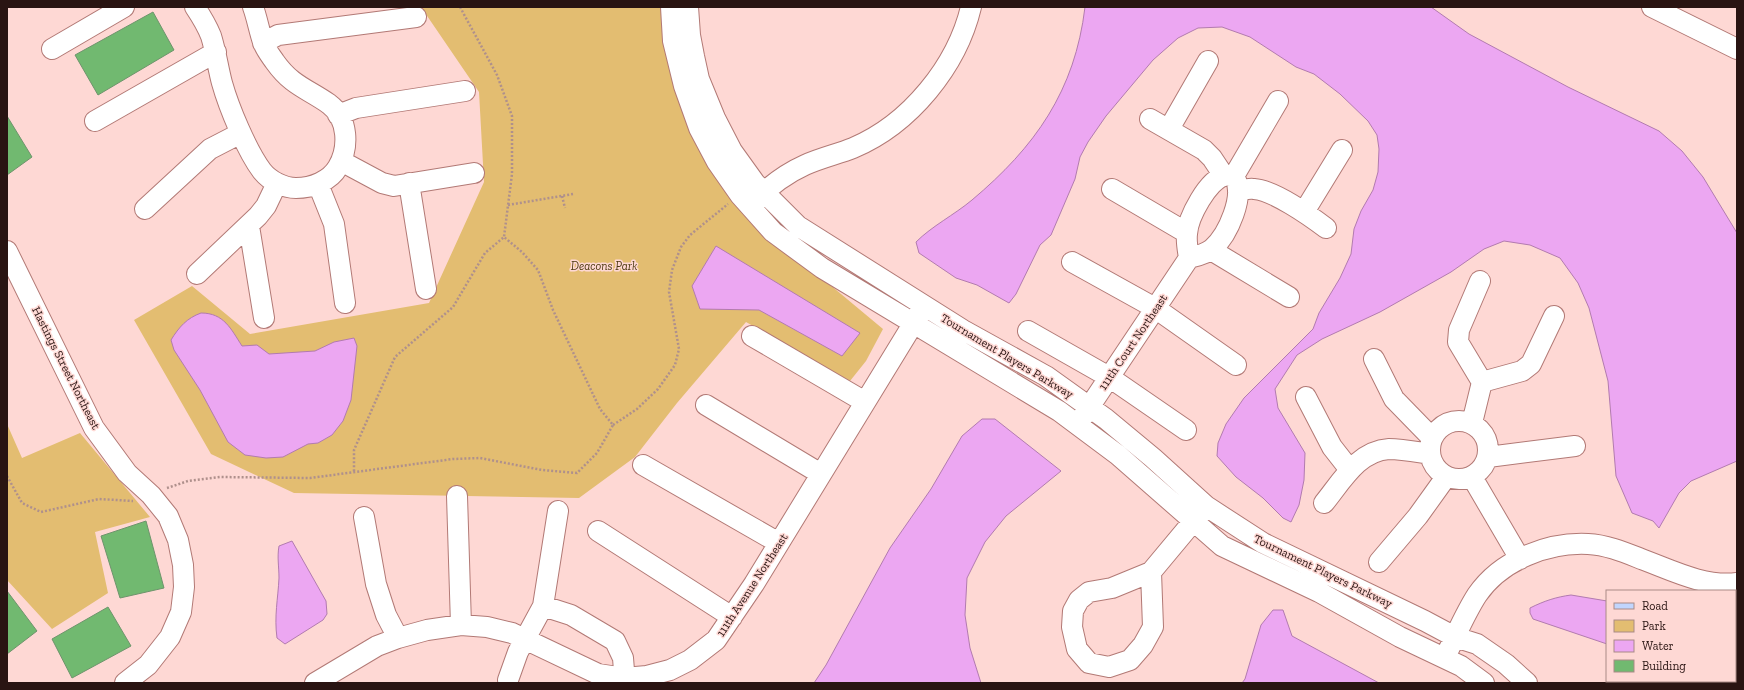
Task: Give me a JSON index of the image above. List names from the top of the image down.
{
  "streets": {
    "street": [
      "111th Court Northeast",
      "Tournament Players Parkway",
      "Hastings Street Northeast",
      "111th Avenue Northeast"
    ]
  },
  "crossings": [
    ["111th Court Northeast", "Tournament Players Parkway"],
    ["Tournament Players Parkway", "111th Avenue Northeast"]
  ],
  "parks": ["Deacons Park"],
  "legend": [
    "Road",
    "Park",
    "Water",
    "Building"
  ]
}
